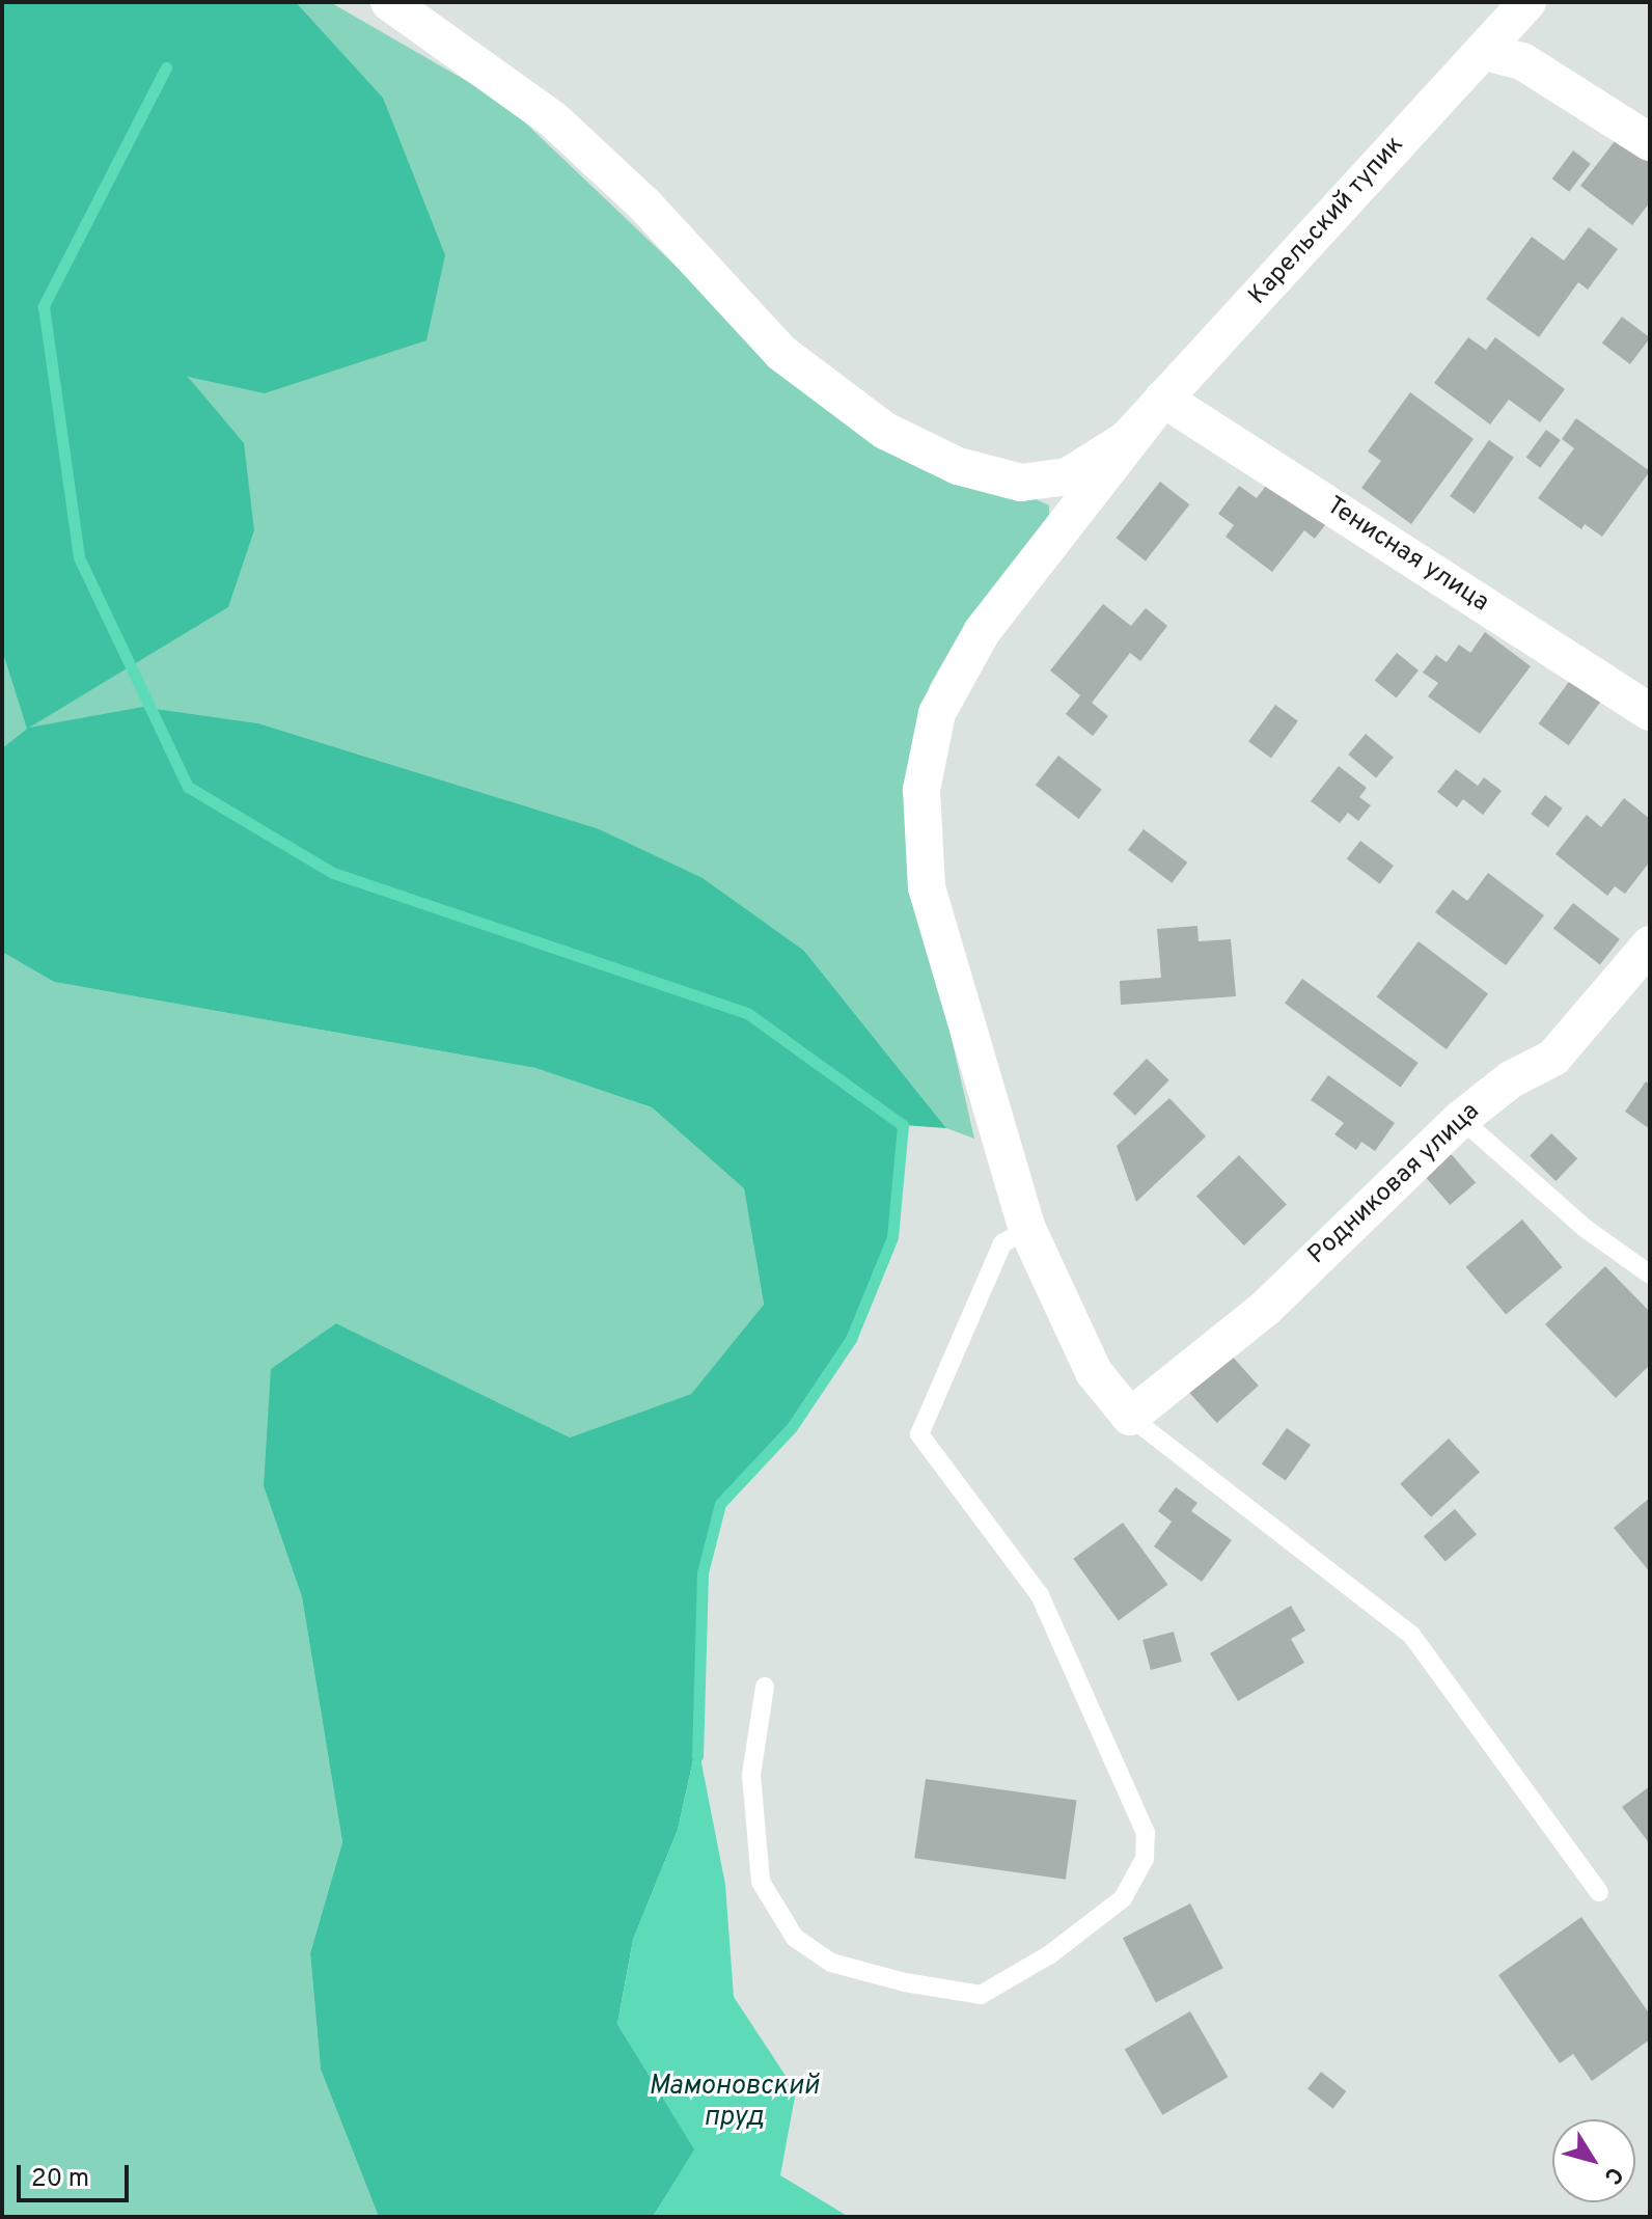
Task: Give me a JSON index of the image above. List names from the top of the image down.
{
  "streets": {
    "street": ["Карельский тупик", "Тенисная улица", "Родниковая улица"]
  },
  "crossings": [
    ["Карельский тупик", "Тенисная улица"]
  ],
  "water": ["Мамоновский пруд"],
  "scale_bar": "20 m",
  "north": "bottom right"
}
